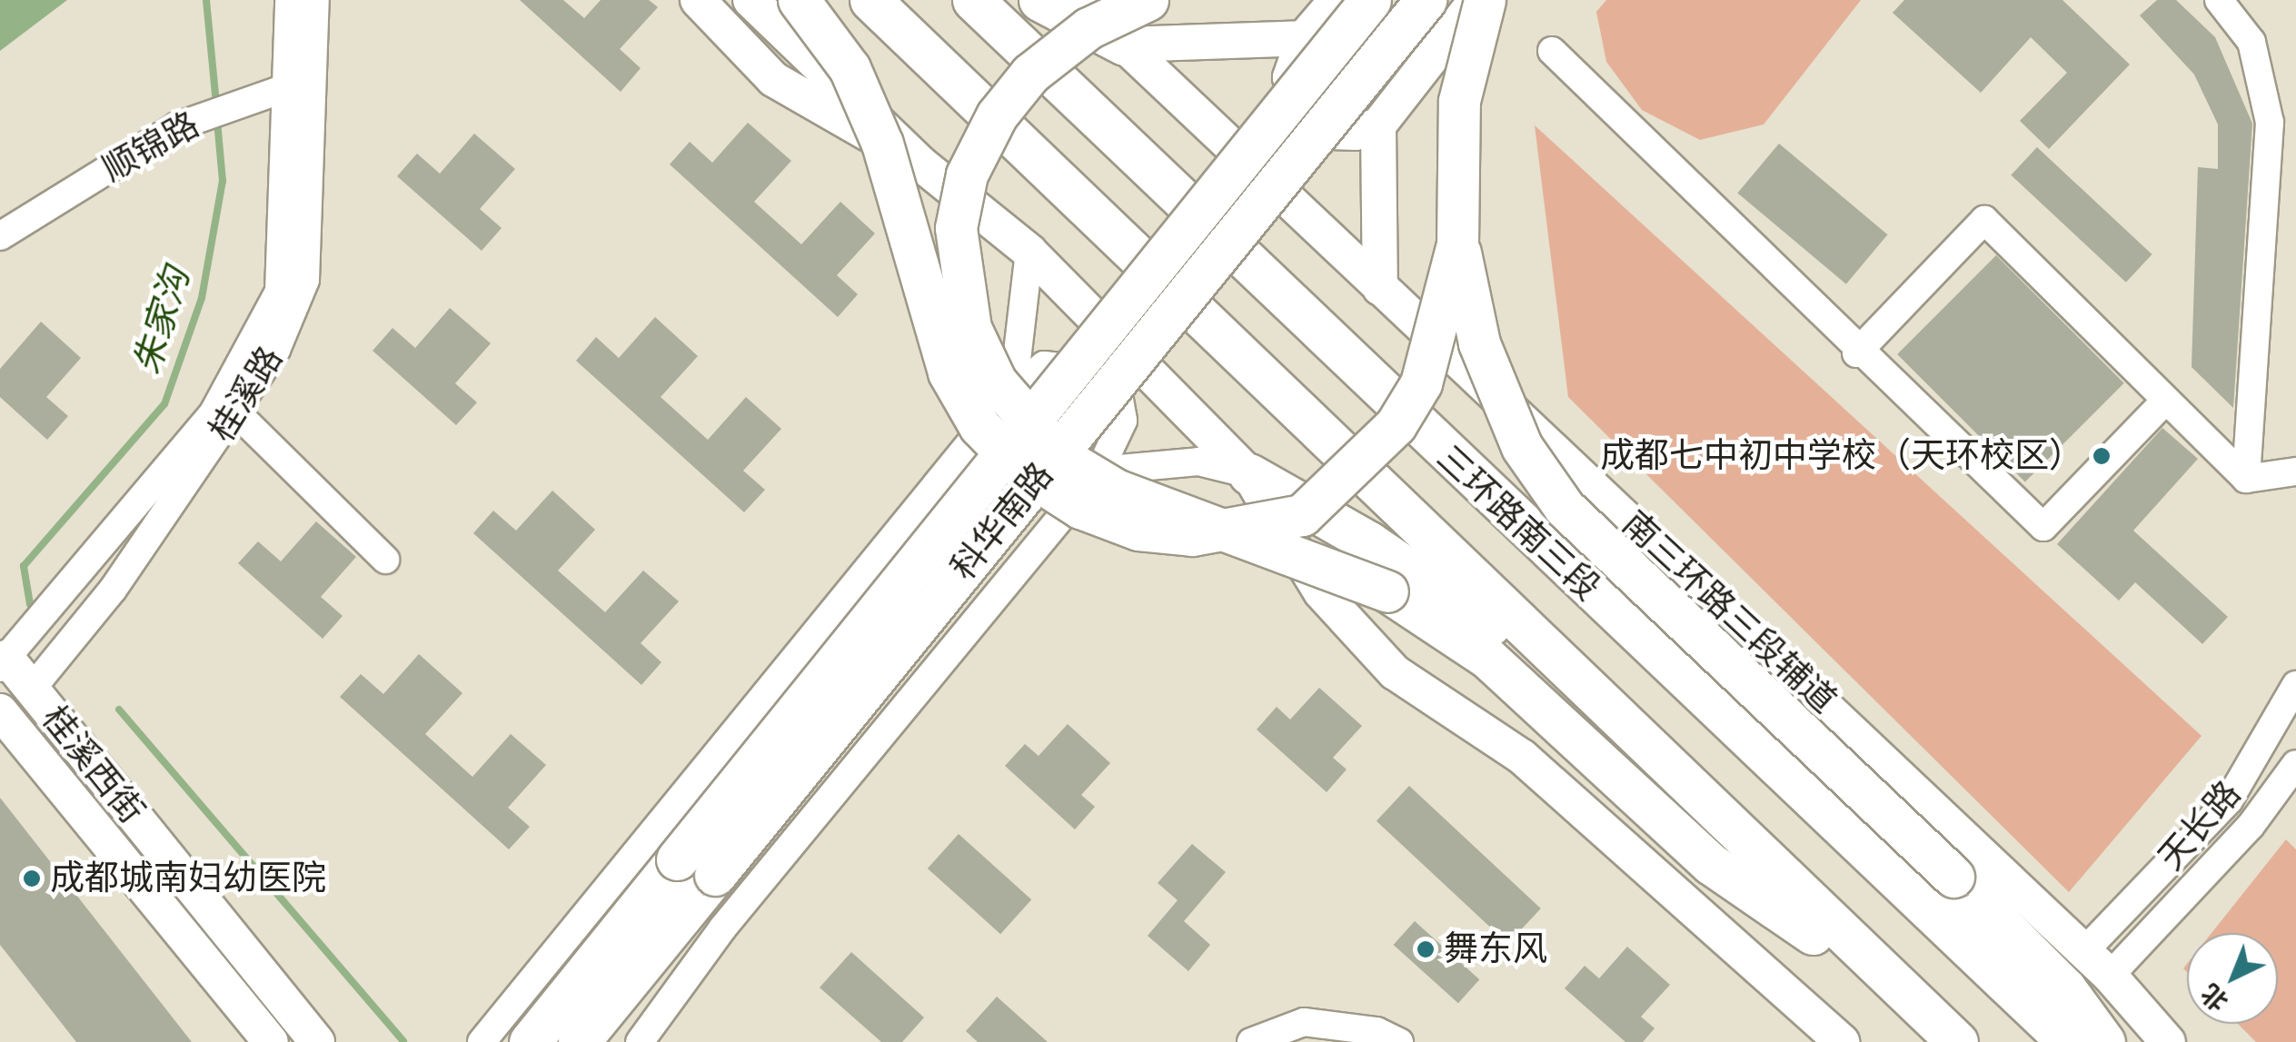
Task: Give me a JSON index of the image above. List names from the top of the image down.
{
  "streets": {
    "highway": ["科华南路", "三环路南三段"],
    "main road": ["桂溪路", "南三环路三段辅道", "桂溪西街"],
    "street": ["顺锦路", "天长路"]
  },
  "crossings": [
    ["顺锦路", "桂溪路"],
    ["桂溪路", "桂溪西街"],
    ["南三环路三段辅道", "天长路"]
  ],
  "water": ["朱家沟"],
  "places": ["成都七中初中学校（天环校区）", "成都城南妇幼医院", "舞东风"],
  "north": "bottom left"
}
